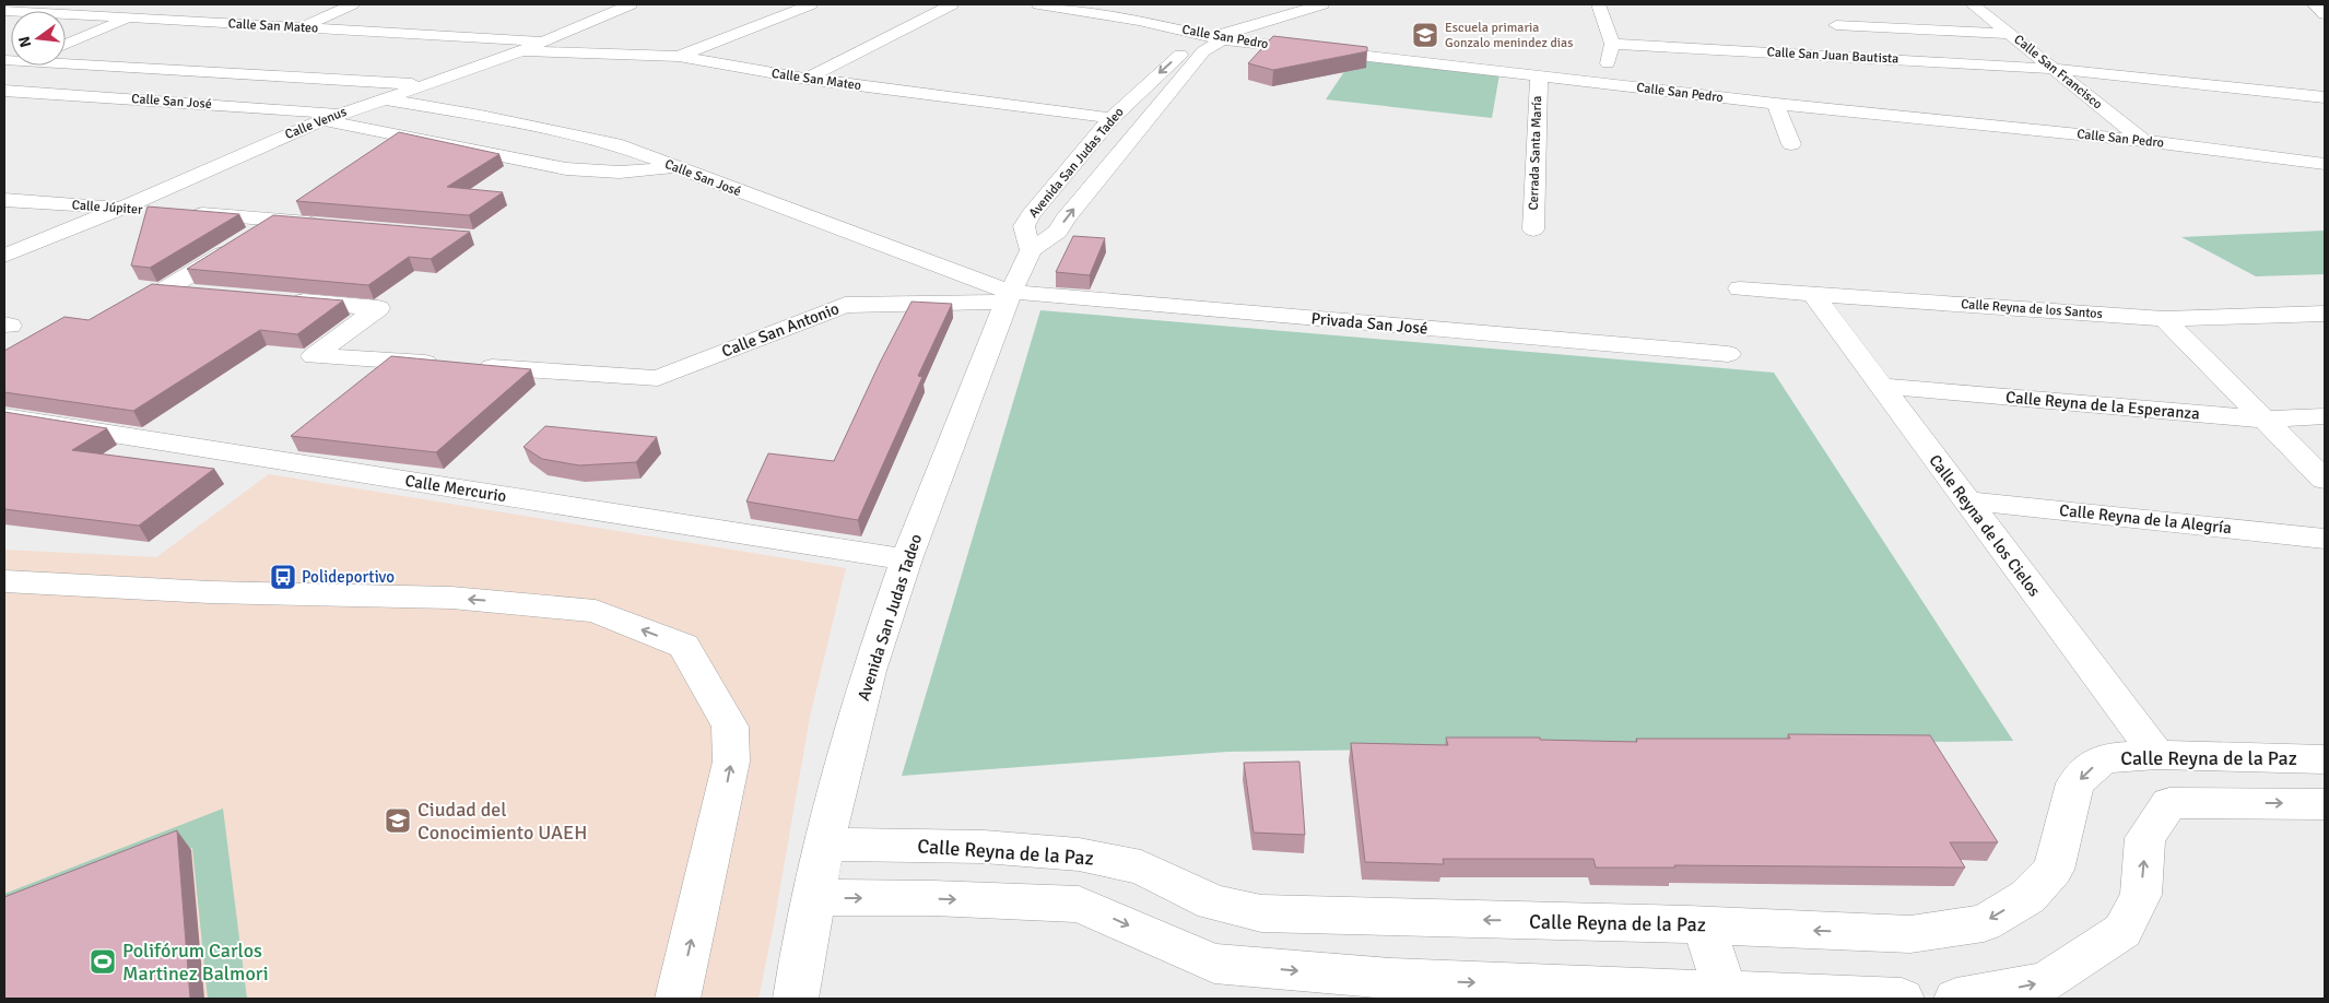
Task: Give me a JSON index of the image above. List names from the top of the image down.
{
  "streets": {
    "street": [
      "Calle San Mateo",
      "Calle San Pedro",
      "Calle San Juan Bautista",
      "Calle San Francisco",
      "Calle San José",
      "Calle Venus",
      "Cerrada Santa María",
      "Avenida San Judas Tadeo",
      "Calle Júpiter",
      "Calle Reyna de los Santos",
      "Privada San José",
      "Calle San Antonio",
      "Calle Reyna de la Esperanza",
      "Calle Mercurio",
      "Calle Reyna de la Alegría",
      "Calle Reyna de los Cielos",
      "Calle Reyna de la Paz"
    ]
  },
  "crossings": [
    ["Calle San Mateo", "Calle Venus"],
    ["Calle San Mateo", "Avenida San Judas Tadeo"],
    ["Calle San Pedro", "Calle San Francisco"],
    ["Calle San Pedro", "Cerrada Santa María"],
    ["Calle San Pedro", "Avenida San Judas Tadeo"],
    ["Calle San Juan Bautista", "Calle San Francisco"],
    ["Calle San José", "Calle Venus"],
    ["Calle San José", "Avenida San Judas Tadeo"],
    ["Calle San José", "Privada San José"],
    ["Calle San José", "Calle San Antonio"],
    ["Calle Venus", "Calle Júpiter"],
    ["Avenida San Judas Tadeo", "Privada San José"],
    ["Avenida San Judas Tadeo", "Calle San Antonio"],
    ["Avenida San Judas Tadeo", "Calle Mercurio"],
    ["Avenida San Judas Tadeo", "Calle Reyna de la Paz"],
    ["Calle Reyna de los Santos", "Calle Reyna de los Cielos"],
    ["Privada San José", "Calle San Antonio"],
    ["Calle Reyna de la Esperanza", "Calle Reyna de los Cielos"],
    ["Calle Reyna de la Alegría", "Calle Reyna de los Cielos"],
    ["Calle Reyna de los Cielos", "Calle Reyna de la Paz"]
  ],
  "places": {
    "school or university": ["Escuela primaria Gonzalo menindez dias", "Ciudad del Conocimiento UAEH"],
    "bus stop": ["Polideportivo"],
    "sports": ["Polifórum Carlos Martinez Balmori"]
  },
  "north": "left"
}
